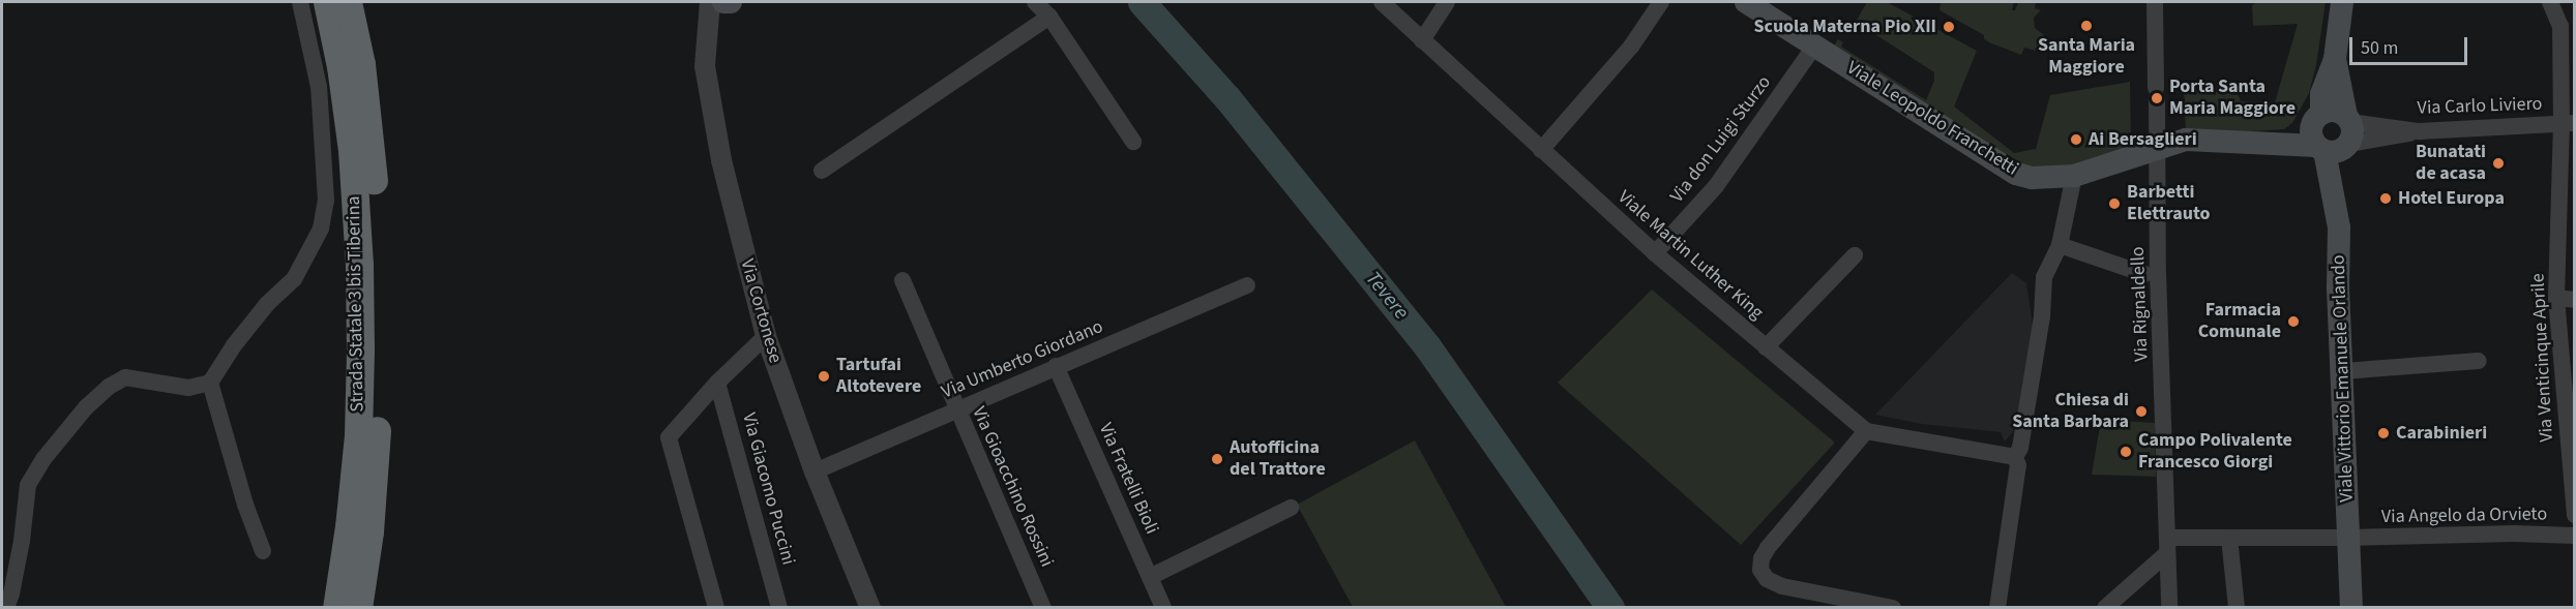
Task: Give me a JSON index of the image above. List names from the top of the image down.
{
  "streets": {
    "highway": ["Strada Statale 3 bis Tiberina"],
    "main road": ["Viale Leopoldo Franchetti", "Viale Vittorio Emanuele Orlando"],
    "street": [
      "Via Carlo Liviero",
      "Via don Luigi Sturzo",
      "Viale Martin Luther King",
      "Via Rignaldello",
      "Via Cortonese",
      "Via Venticinque Aprile",
      "Via Umberto Giordano",
      "Via Fratelli Bioli",
      "Via Gioacchino Rossini",
      "Via Giacomo Puccini",
      "Via Angelo da Orvieto"
    ]
  },
  "crossings": [
    ["Via Carlo Liviero", "Viale Leopoldo Franchetti"],
    ["Via Carlo Liviero", "Via Venticinque Aprile"],
    ["Via Carlo Liviero", "Viale Vittorio Emanuele Orlando"],
    ["Viale Leopoldo Franchetti", "Via don Luigi Sturzo"],
    ["Viale Leopoldo Franchetti", "Via Rignaldello"],
    ["Viale Leopoldo Franchetti", "Viale Vittorio Emanuele Orlando"],
    ["Via don Luigi Sturzo", "Viale Martin Luther King"],
    ["Via Rignaldello", "Via Angelo da Orvieto"],
    ["Via Cortonese", "Via Umberto Giordano"],
    ["Via Umberto Giordano", "Via Fratelli Bioli"],
    ["Via Umberto Giordano", "Via Gioacchino Rossini"],
    ["Viale Vittorio Emanuele Orlando", "Via Angelo da Orvieto"]
  ],
  "water": ["Tevere"],
  "places": [
    "Santa Maria Maggiore",
    "Scuola Materna Pio XII",
    "Porta Santa Maria Maggiore",
    "Ai Bersaglieri",
    "Bunatati de acasa",
    "Hotel Europa",
    "Barbetti Elettrauto",
    "Farmacia Comunale",
    "Tartufai Altotevere",
    "Chiesa di Santa Barbara",
    "Carabinieri",
    "Campo Polivalente Francesco Giorgi",
    "Autofficina del Trattore"
  ],
  "scale_bar": "50 m"
}
